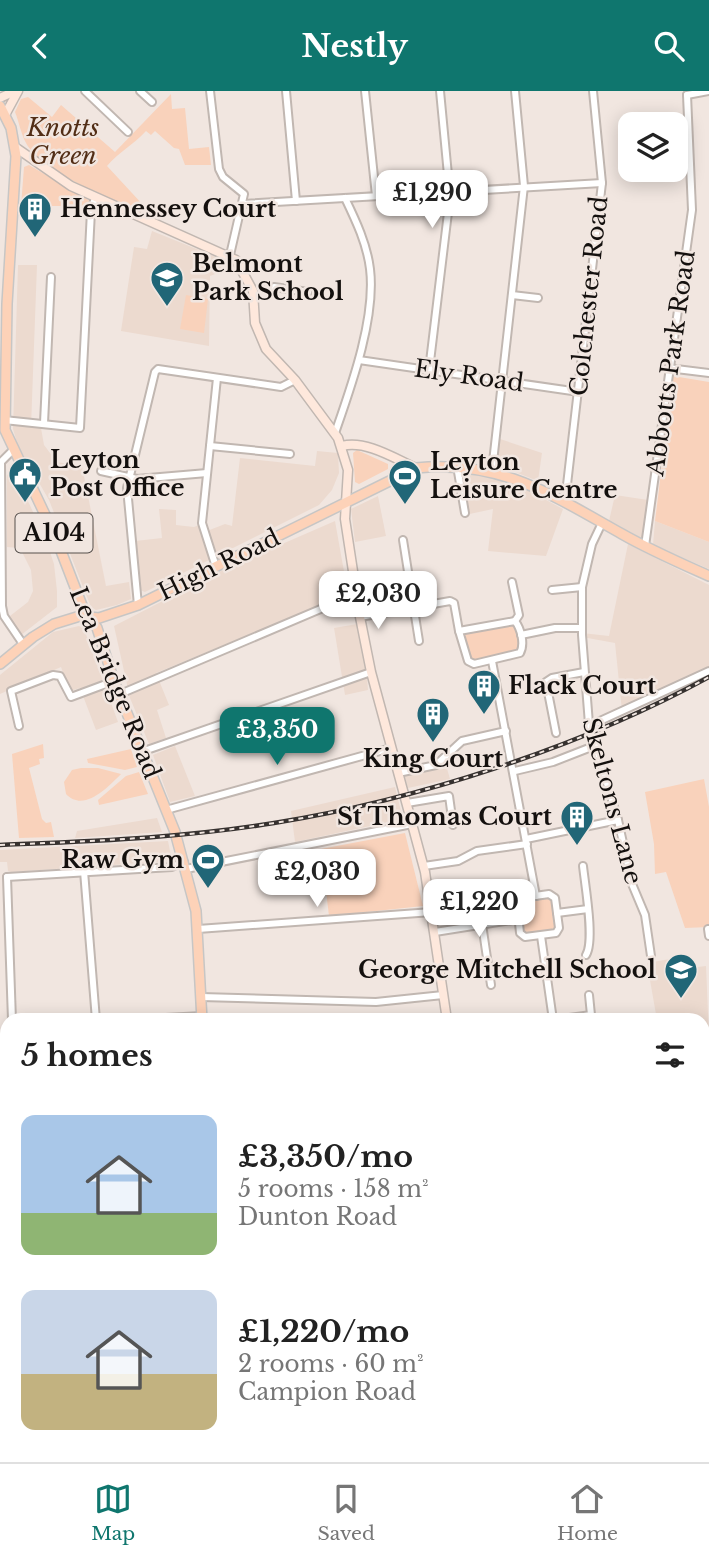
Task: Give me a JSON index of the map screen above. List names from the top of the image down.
{
  "streets": {
    "main road": ["A104", "High Road", "Lea Bridge Road"],
    "street": [
      "Colchester Road",
      "Abbotts Park Road",
      "Ely Road",
      "Skeltons Lane"
    ]
  },
  "crossings": [
    ["Colchester Road", "Ely Road"],
    ["Colchester Road", "High Road"],
    ["Abbotts Park Road", "High Road"],
    ["High Road", "Lea Bridge Road"],
    ["High Road", "Skeltons Lane"]
  ],
  "parks": ["Knotts Green"],
  "places": {
    "building": [
      "Hennessey Court",
      "Flack Court",
      "King Court",
      "St Thomas Court"
    ],
    "school or university": ["Belmont Park School", "George Mitchell School"],
    "public building": ["Leyton Post Office"],
    "sports": ["Leyton Leisure Centre", "Raw Gym"]
  },
  "page": {
    "header": "Nestly",
    "price": [
      "£1,290",
      "£2,030",
      "£3,350",
      "£2,030",
      "£1,220"
    ],
    "heading": "5 homes",
    "list": [
      {
        "name": "£3,350/mo",
        "note": "5 rooms · 158 m² · Dunton Road"
      },
      {
        "name": "£1,220/mo",
        "note": "2 rooms · 60 m² · Campion Road"
      }
    ],
    "tabs": ["Map", "Saved", "Home"]
  }
}
